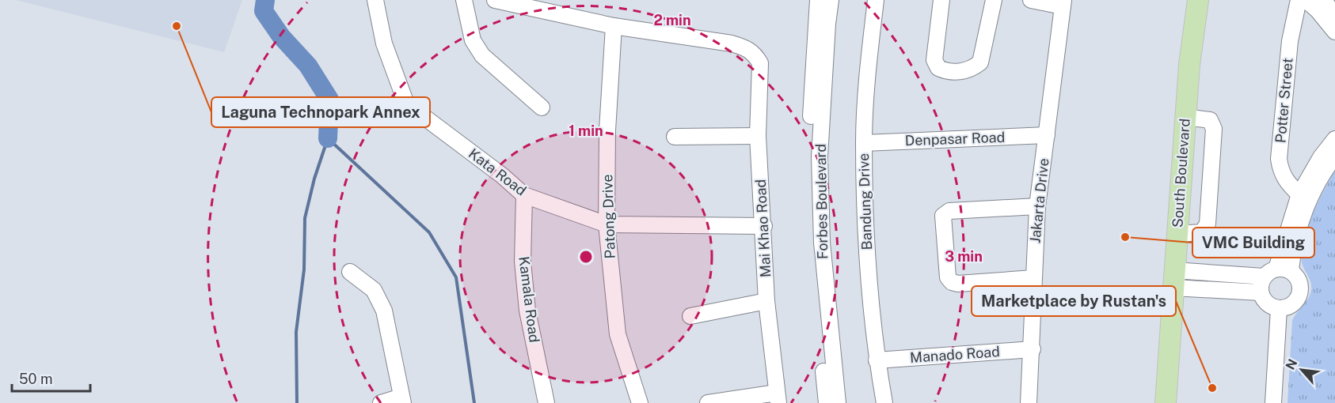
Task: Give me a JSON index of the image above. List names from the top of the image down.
{
  "streets": {
    "main road": ["South Boulevard"],
    "street": [
      "Potter Street",
      "Denpasar Road",
      "Kata Road",
      "Jakarta Drive",
      "Forbes Boulevard",
      "Bandung Drive",
      "Patong Drive",
      "Mai Khao Road",
      "Kamala Road",
      "Manado Road"
    ]
  },
  "crossings": [
    ["Denpasar Road", "Jakarta Drive"],
    ["Denpasar Road", "Bandung Drive"],
    ["Kata Road", "Patong Drive"],
    ["Kata Road", "Mai Khao Road"],
    ["Kata Road", "Kamala Road"],
    ["Jakarta Drive", "Manado Road"],
    ["Bandung Drive", "Manado Road"],
    ["Patong Drive", "Mai Khao Road"]
  ],
  "places": ["Laguna Technopark Annex", "VMC Building", "Marketplace by Rustan's"],
  "scale_bar": "50 m",
  "north": "top left",
  "rings": ["2 min", "1 min", "3 min"]
}
